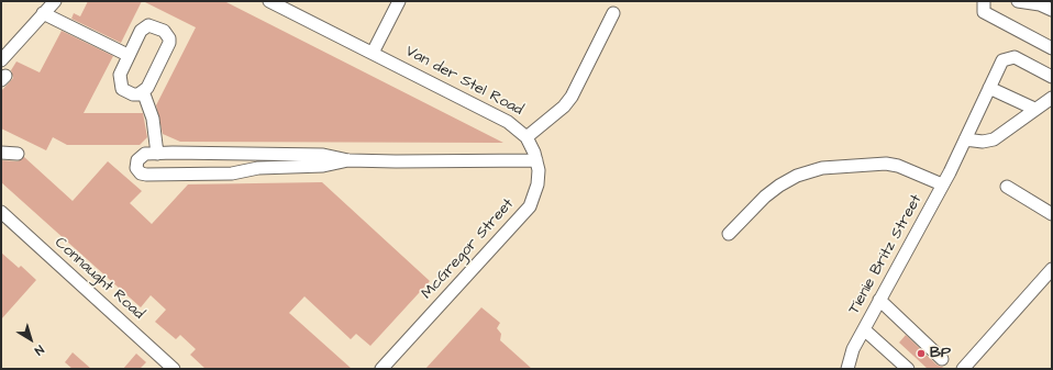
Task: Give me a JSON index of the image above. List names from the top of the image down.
{
  "streets": {
    "street": [
      "Van der Stel Road",
      "McGregor Street",
      "Tienie Britz Street",
      "Connaught Road"
    ]
  },
  "crossings": [
    ["Van der Stel Road", "McGregor Street"]
  ],
  "places": ["BP"],
  "north": "bottom right"
}
